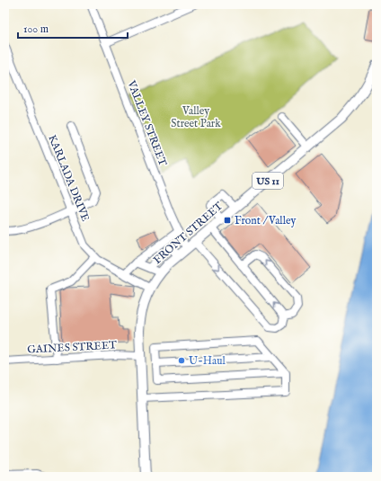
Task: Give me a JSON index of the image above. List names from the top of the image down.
{
  "streets": {
    "main road": ["US 11", "FRONT STREET"],
    "street": ["VALLEY STREET", "KARLADA DRIVE", "GAINES STREET"]
  },
  "crossings": [
    ["VALLEY STREET", "FRONT STREET"],
    ["KARLADA DRIVE", "FRONT STREET"],
    ["FRONT STREET", "GAINES STREET"]
  ],
  "parks": ["Valley Street Park"],
  "places": {
    "transit": ["Front / Valley"],
    "other": ["U-Haul"]
  },
  "scale_bar": "100 m"
}
